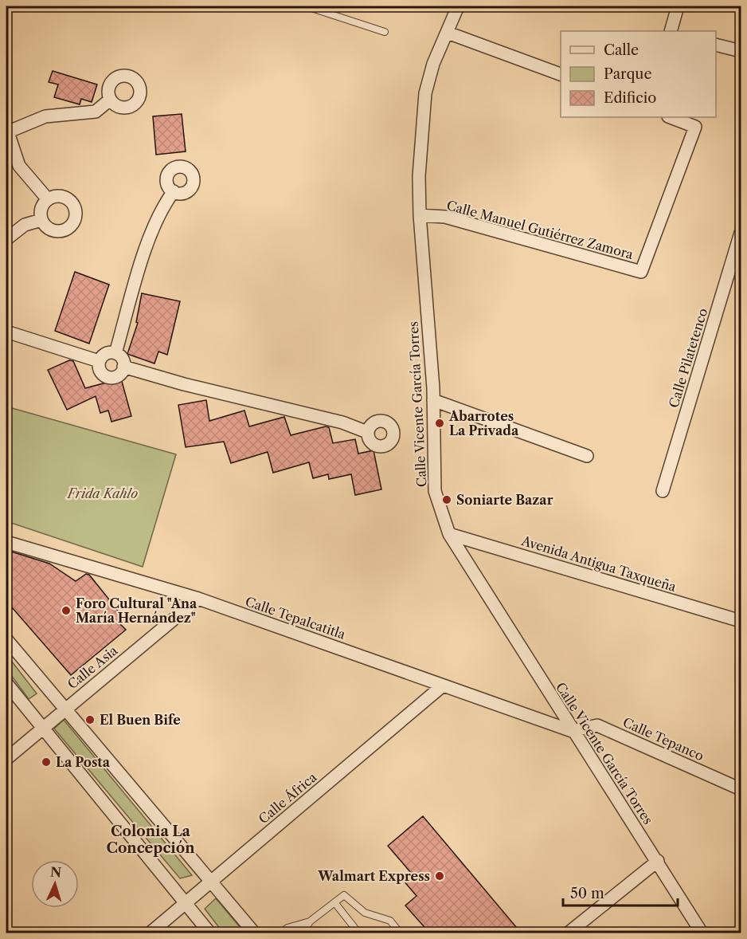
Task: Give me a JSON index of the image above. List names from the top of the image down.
{
  "streets": {
    "street": [
      "Calle Manuel Gutiérrez Zamora",
      "Calle Pilatetenco",
      "Calle Vicente García Torres",
      "Avenida Antigua Taxqueña",
      "Calle Tepalcatitla",
      "Calle Asia",
      "Calle Tepanco",
      "Calle África"
    ]
  },
  "crossings": [
    ["Calle Manuel Gutiérrez Zamora", "Calle Vicente García Torres"],
    ["Calle Vicente García Torres", "Avenida Antigua Taxqueña"],
    ["Calle Vicente García Torres", "Calle Tepalcatitla"],
    ["Calle Vicente García Torres", "Calle Tepanco"],
    ["Calle Tepalcatitla", "Calle Asia"],
    ["Calle Tepalcatitla", "Calle Tepanco"],
    ["Calle Tepalcatitla", "Calle África"]
  ],
  "districts": ["Colonia La Concepción"],
  "parks": ["Frida Kahlo"],
  "places": [
    "Abarrotes La Privada",
    "Soniarte Bazar",
    "Foro Cultural \"Ana María Hernández\"",
    "El Buen Bife",
    "La Posta",
    "Walmart Express"
  ],
  "legend": ["Calle", "Parque", "Edificio"],
  "scale_bar": "50 m",
  "north": "top"
}
